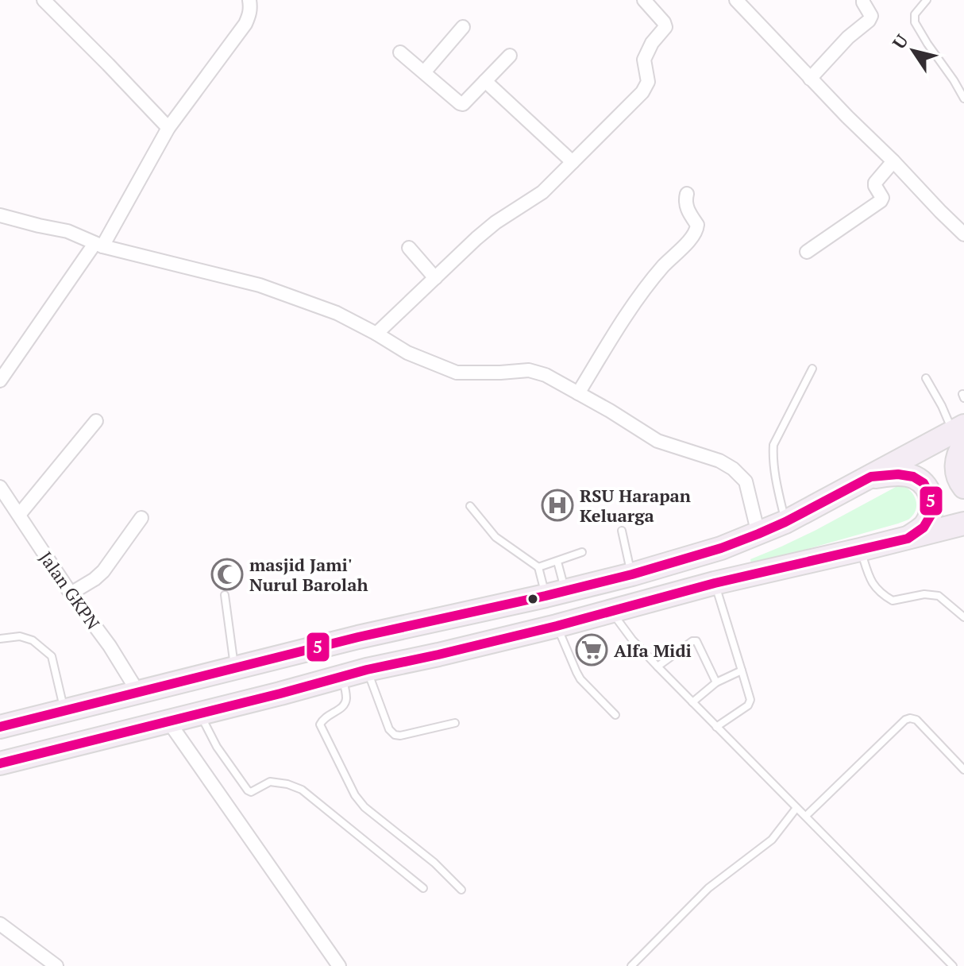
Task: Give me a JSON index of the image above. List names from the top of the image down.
{
  "streets": {
    "street": ["Jalan GKPN"]
  },
  "places": {
    "hospital": ["RSU Harapan Keluarga"],
    "mosque": ["masjid Jami' Nurul Barolah"],
    "supermarket": ["Alfa Midi"]
  },
  "lines": ["transit line 5"],
  "north": "top left"
}
